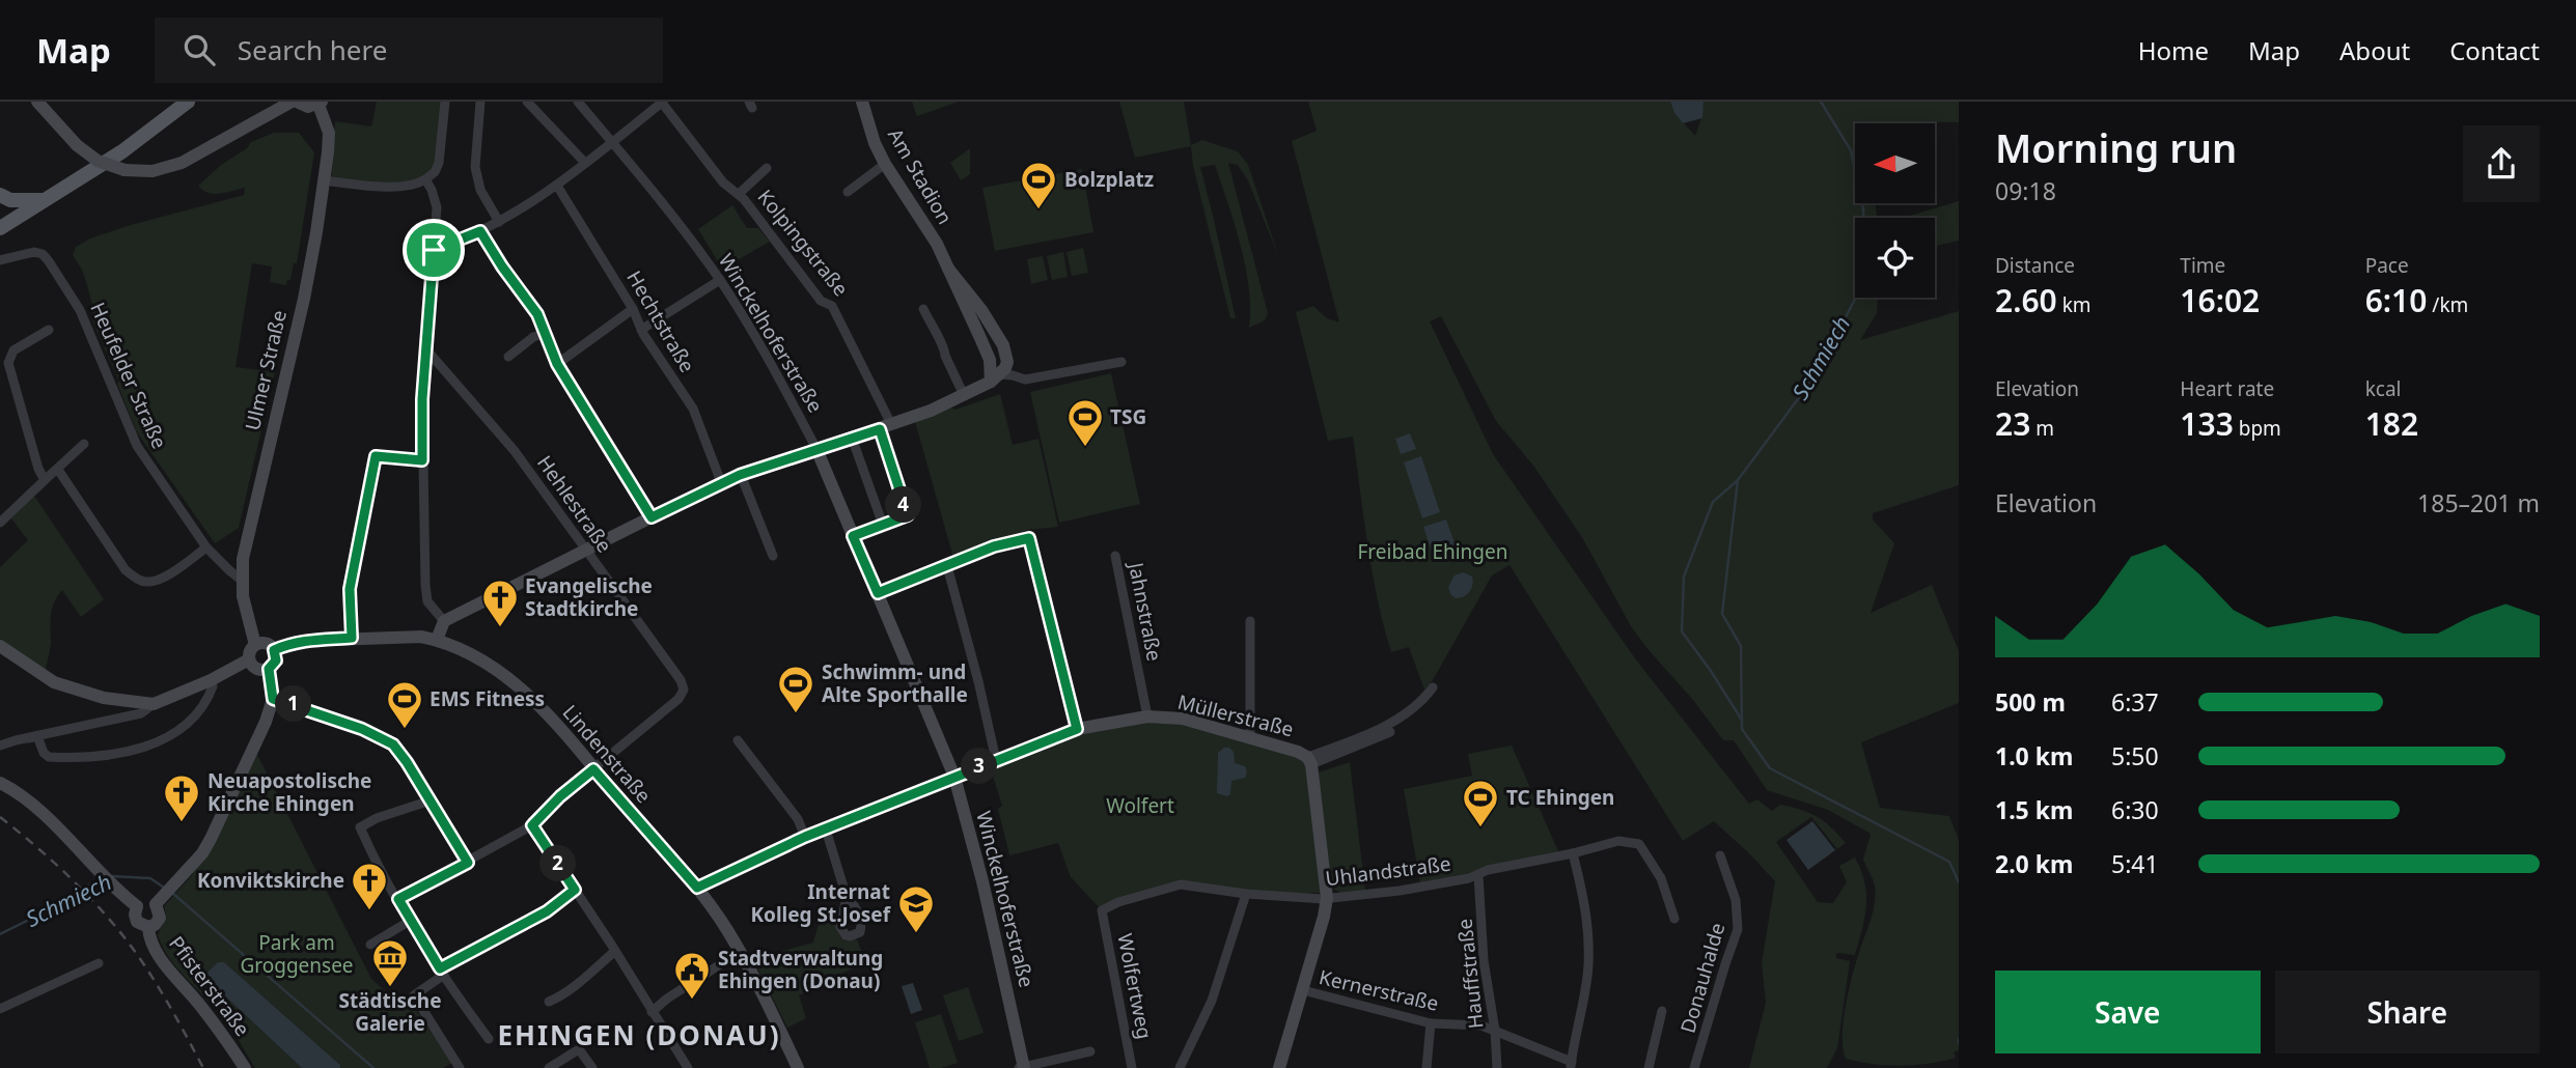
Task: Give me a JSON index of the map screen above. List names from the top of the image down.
{
  "streets": {
    "street": [
      "Am Stadion",
      "Kolpingstraße",
      "Hechtstraße",
      "Winckelhoferstraße",
      "Ulmer Straße",
      "Heufelder Straße",
      "Hehlestraße",
      "Jahnstraße",
      "Müllerstraße",
      "Lindenstraße",
      "Uhlandstraße",
      "Hauffstraße",
      "Donauhalde",
      "Pfisterstraße",
      "Wolfertweg",
      "Kernerstraße"
    ]
  },
  "crossings": [
    ["Winckelhoferstraße", "Müllerstraße"],
    ["Ulmer Straße", "Heufelder Straße"],
    ["Ulmer Straße", "Lindenstraße"],
    ["Hehlestraße", "Lindenstraße"],
    ["Jahnstraße", "Müllerstraße"],
    ["Müllerstraße", "Lindenstraße"],
    ["Uhlandstraße", "Hauffstraße"],
    ["Uhlandstraße", "Wolfertweg"],
    ["Hauffstraße", "Kernerstraße"]
  ],
  "districts": ["EHINGEN (DONAU)"],
  "water": ["Schmiech"],
  "parks": ["Freibad Ehingen", "Wolfert", "Park am Groggensee"],
  "places": {
    "sports": [
      "Bolzplatz",
      "TSG",
      "Schwimm- und Alte Sporthalle",
      "EMS Fitness",
      "TC Ehingen"
    ],
    "church": ["Evangelische Stadtkirche", "Neuapostolische Kirche Ehingen", "Konviktskirche"],
    "school or university": ["Internat Kolleg St.Josef"],
    "museum": ["Städtische Galerie"],
    "public building": ["Stadtverwaltung Ehingen (Donau)"]
  },
  "north": "left",
  "page": {
    "header": "Map",
    "search": "Search here",
    "nav": [
      "Home",
      "Map",
      "About",
      "Contact"
    ],
    "heading": ["Morning run", "09:18"],
    "stats": [
      ["Distance", "2.60 km"],
      ["Time", "16:02"],
      ["Pace", "6:10 /km"],
      ["Elevation", "23 m"],
      ["Heart rate", "133 bpm"],
      ["kcal", "182"]
    ],
    "chart": ["Elevation", "185–201 m"],
    "pins": [
      "4",
      "1",
      "3",
      "2"
    ],
    "list": [
      {
        "name": "500 m",
        "note": "6:37"
      },
      {
        "name": "1.0 km",
        "note": "5:50"
      },
      {
        "name": "1.5 km",
        "note": "6:30"
      },
      {
        "name": "2.0 km",
        "note": "5:41"
      }
    ],
    "buttons": ["Save", "Share"]
  }
}
